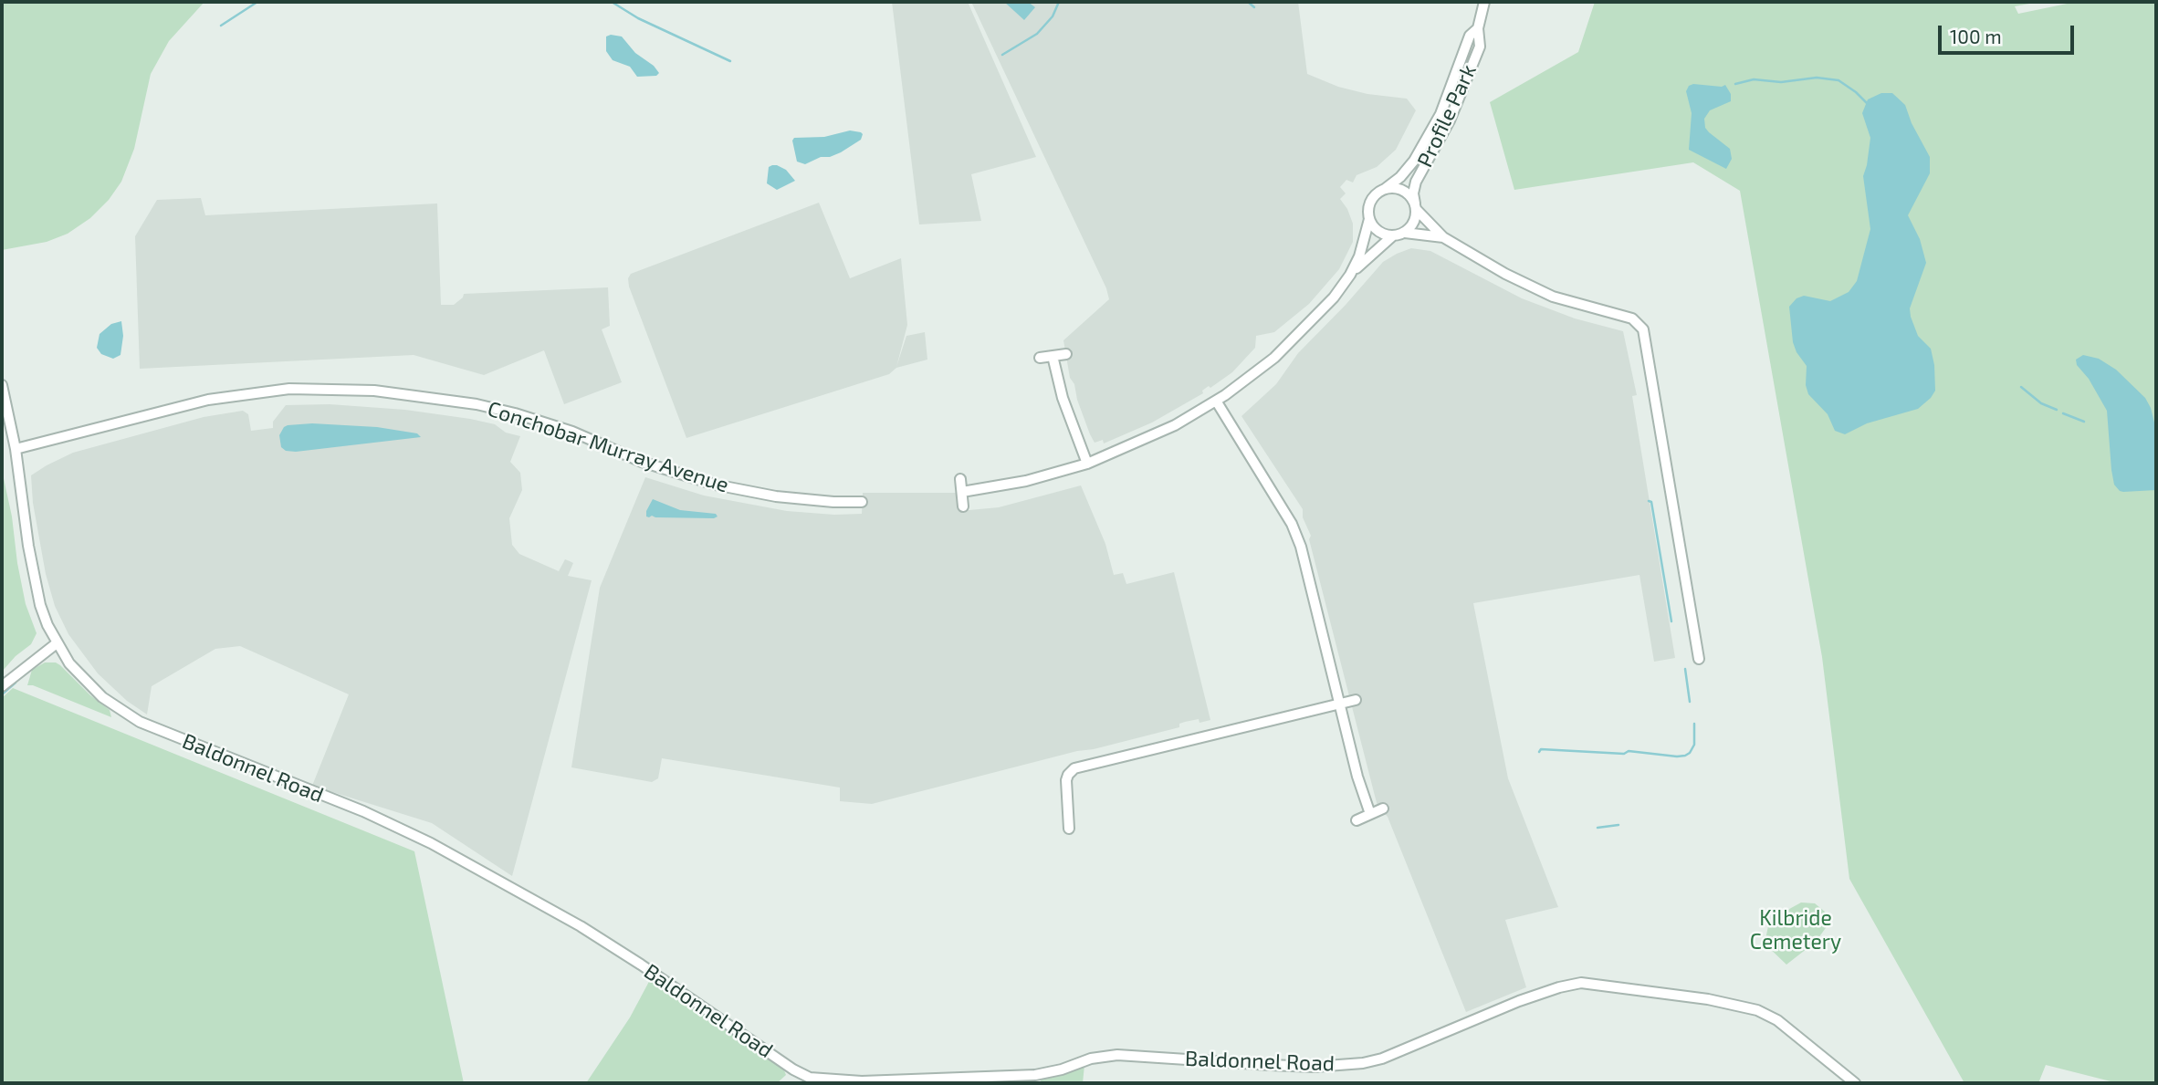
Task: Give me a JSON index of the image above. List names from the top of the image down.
{
  "streets": {
    "street": ["Profile Park", "Conchobar Murray Avenue", "Baldonnel Road"]
  },
  "crossings": [
    ["Conchobar Murray Avenue", "Baldonnel Road"]
  ],
  "parks": ["Kilbride Cemetery"],
  "scale_bar": "100 m"
}
